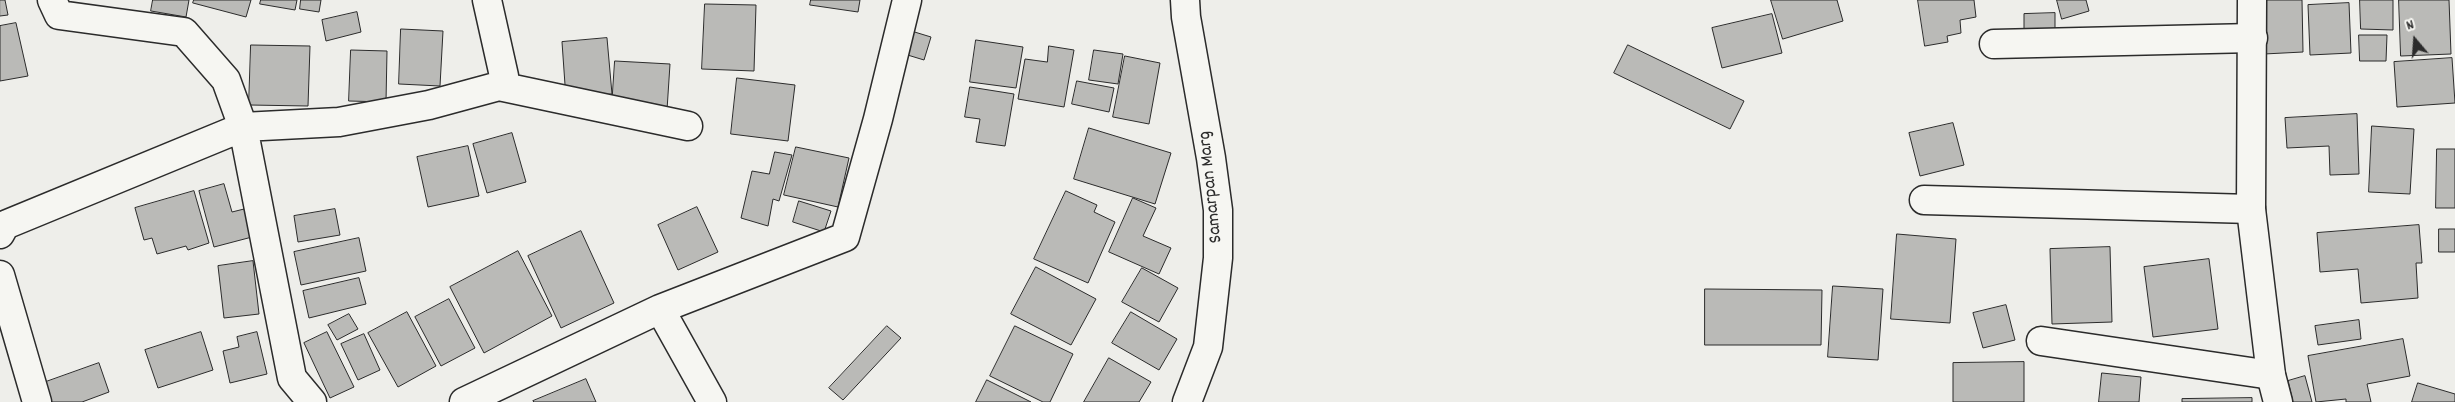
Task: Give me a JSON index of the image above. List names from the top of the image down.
{
  "streets": {
    "street": ["Samarpan Marg"]
  },
  "north": "top"
}
